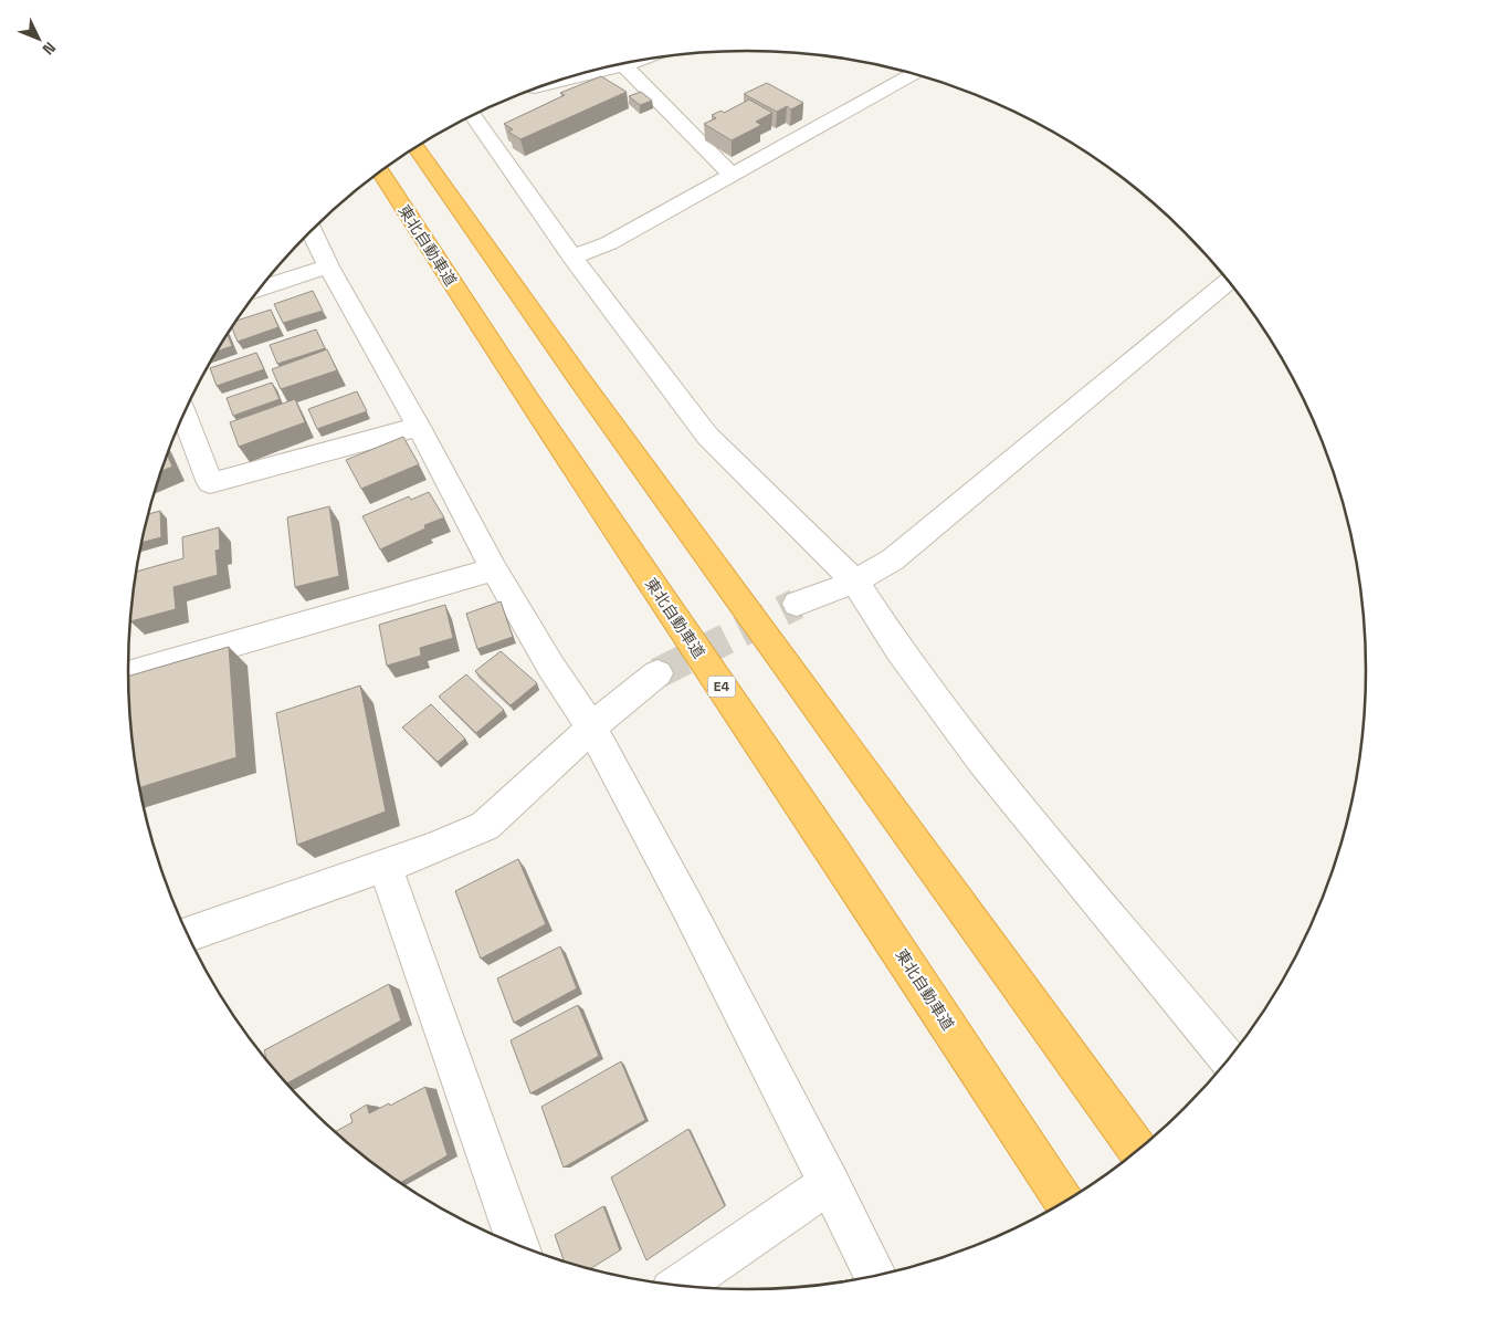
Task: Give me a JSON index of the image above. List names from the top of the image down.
{
  "streets": {
    "highway": ["東北自動車道", "E4"]
  },
  "north": "bottom right"
}
